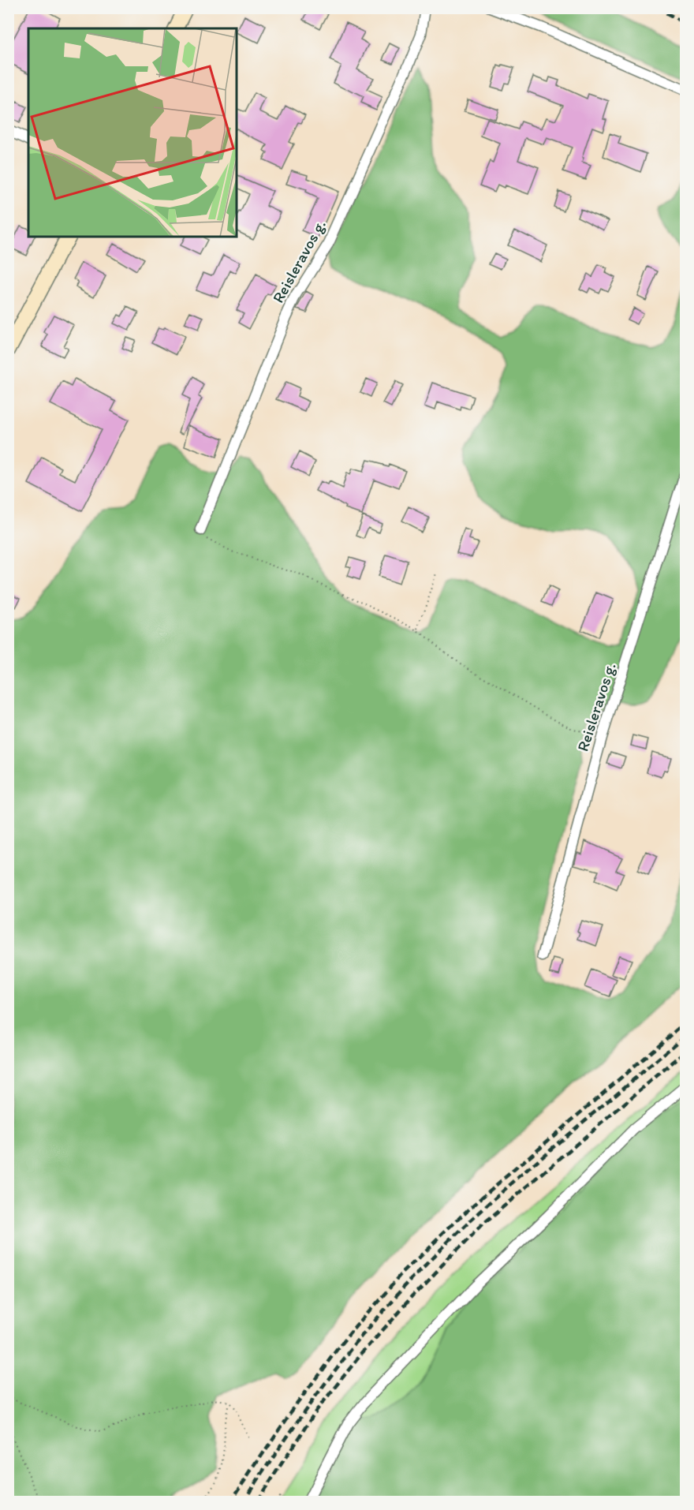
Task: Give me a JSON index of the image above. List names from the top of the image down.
{
  "streets": {
    "street": ["Reisleravos g."]
  }
}
